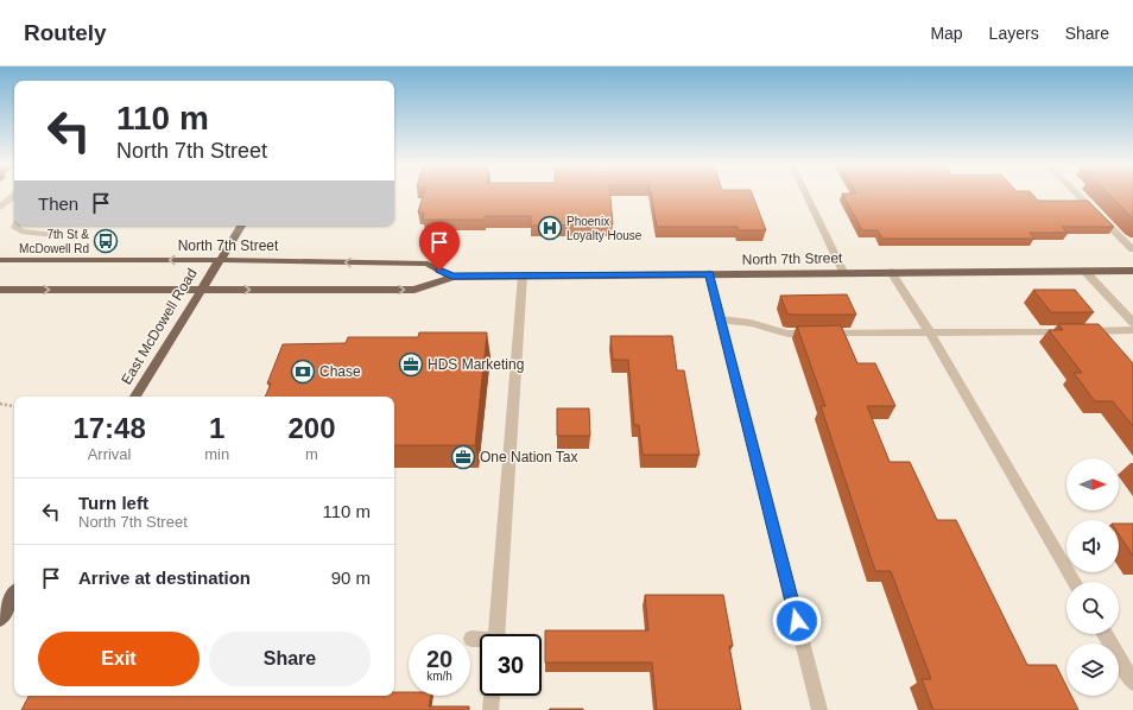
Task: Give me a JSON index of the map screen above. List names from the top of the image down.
{
  "streets": {
    "main road": ["North 7th Street", "East McDowell Road"]
  },
  "crossings": [
    ["North 7th Street", "East McDowell Road"]
  ],
  "places": {
    "hospital": ["Phoenix Loyalty House"],
    "bus stop": ["7th St & McDowell Rd"],
    "office": ["HDS Marketing", "One Nation Tax"],
    "bank": ["Chase"]
  },
  "north": "right",
  "page": {
    "header": "Routely",
    "nav": ["Map", "Layers", "Share"],
    "turn": ["110 m", "North 7th Street"],
    "then": "Then",
    "eta": [
      "17:48",
      "Arrival",
      "1",
      "min",
      "200",
      "m"
    ],
    "list": [
      {
        "name": "Turn left",
        "note": "North 7th Street",
        "value": "110 m"
      },
      {
        "name": "Arrive at destination",
        "value": "90 m"
      }
    ],
    "buttons": ["Exit", "Share"],
    "speed": "20 km/h",
    "limit": "30"
  }
}
